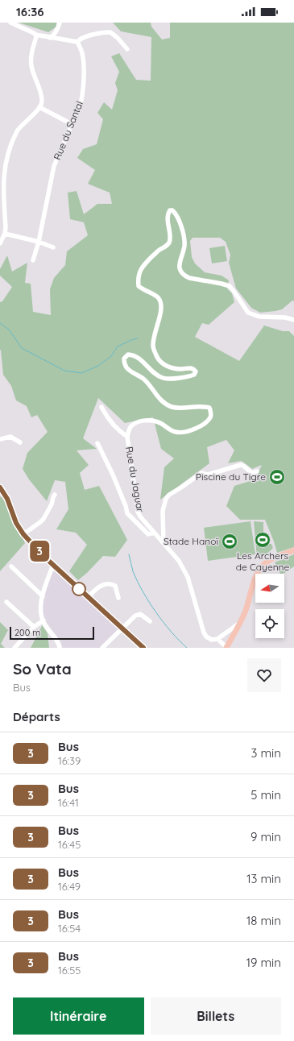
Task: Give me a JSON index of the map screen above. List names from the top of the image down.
{
  "streets": {
    "street": ["Rue du Santal", "Rue du Jaguar"]
  },
  "places": {
    "sports": ["Piscine du Tigre", "Les Archers de Cayenne", "Stade Hanoï"]
  },
  "lines": ["bus line 3"],
  "scale_bar": "200 m",
  "north": "left",
  "page": {
    "status": "16:36",
    "on_map": "3",
    "scale": "200 m",
    "heading": [
      ["So Vata", "Bus"],
      "Départs"
    ],
    "list": [
      {
        "mark": "3",
        "name": "Bus",
        "note": "16:39",
        "value": "3 min"
      },
      {
        "mark": "3",
        "name": "Bus",
        "note": "16:41",
        "value": "5 min"
      },
      {
        "mark": "3",
        "name": "Bus",
        "note": "16:45",
        "value": "9 min"
      },
      {
        "mark": "3",
        "name": "Bus",
        "note": "16:49",
        "value": "13 min"
      },
      {
        "mark": "3",
        "name": "Bus",
        "note": "16:54",
        "value": "18 min"
      },
      {
        "mark": "3",
        "name": "Bus",
        "note": "16:55",
        "value": "19 min"
      }
    ],
    "buttons": ["Itinéraire", "Billets"]
  }
}
